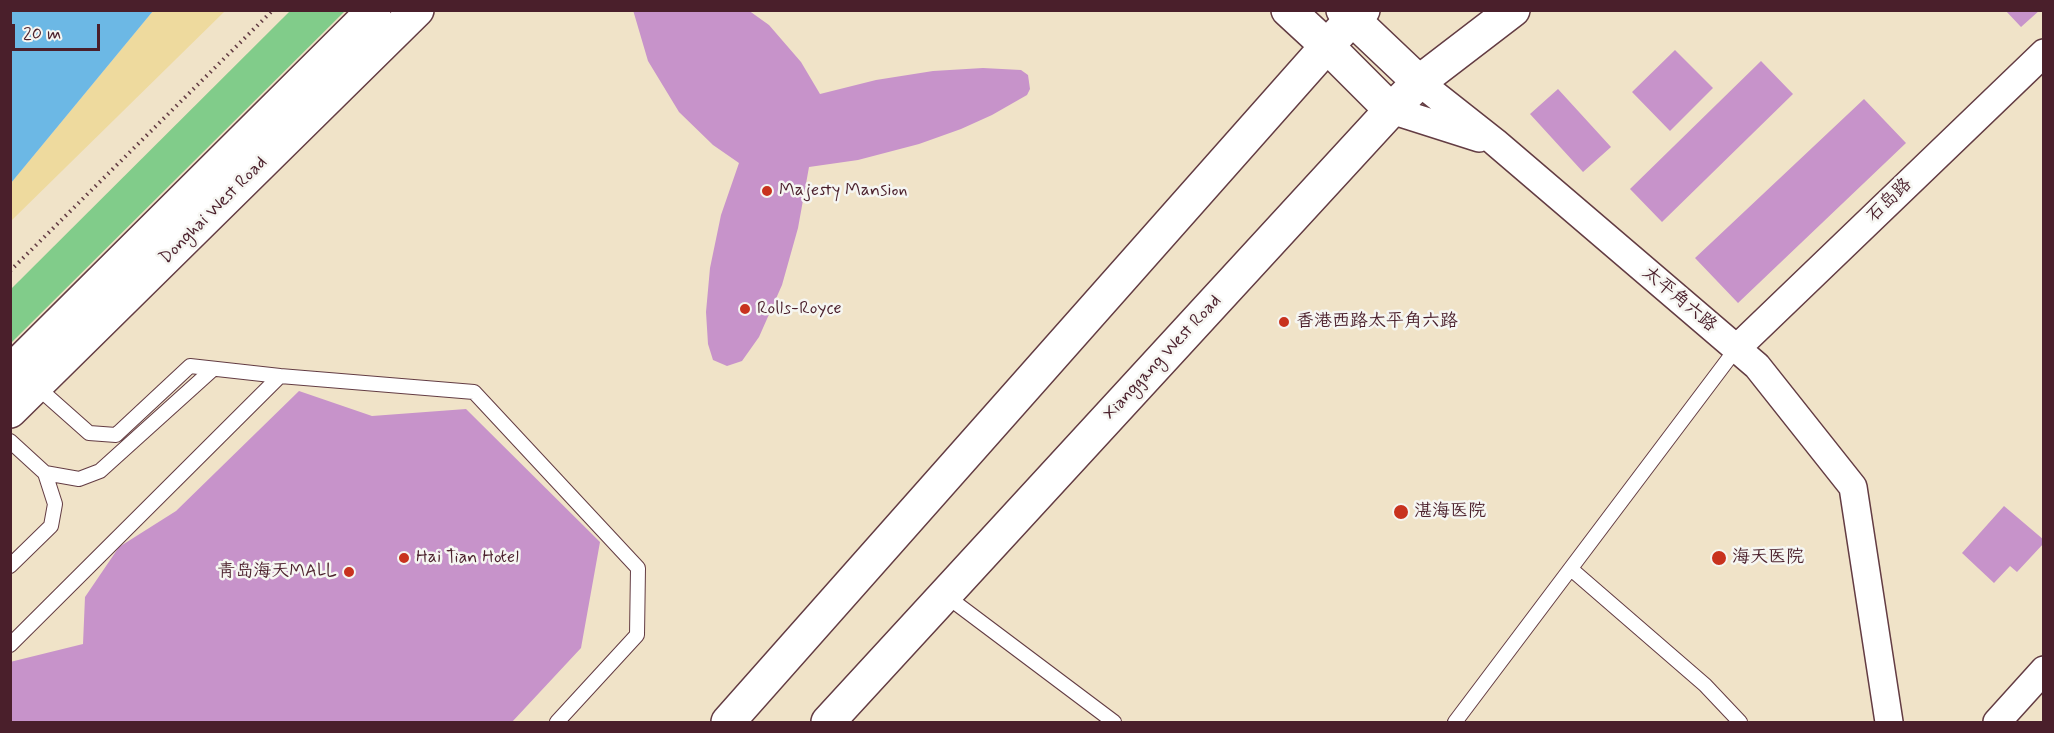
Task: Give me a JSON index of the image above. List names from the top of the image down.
{
  "streets": {
    "main road": ["Donghai West Road", "太平角六路", "Xianggang West Road"],
    "street": ["石岛路"]
  },
  "crossings": [
    ["石岛路", "太平角六路"],
    ["太平角六路", "Xianggang West Road"]
  ],
  "places": [
    "Majesty Mansion",
    "Rolls-Royce",
    "香港西路太平角六路",
    "湛海医院",
    "Hai Tian Hotel",
    "海天医院",
    "青岛海天MALL"
  ],
  "scale_bar": "20 m"
}
